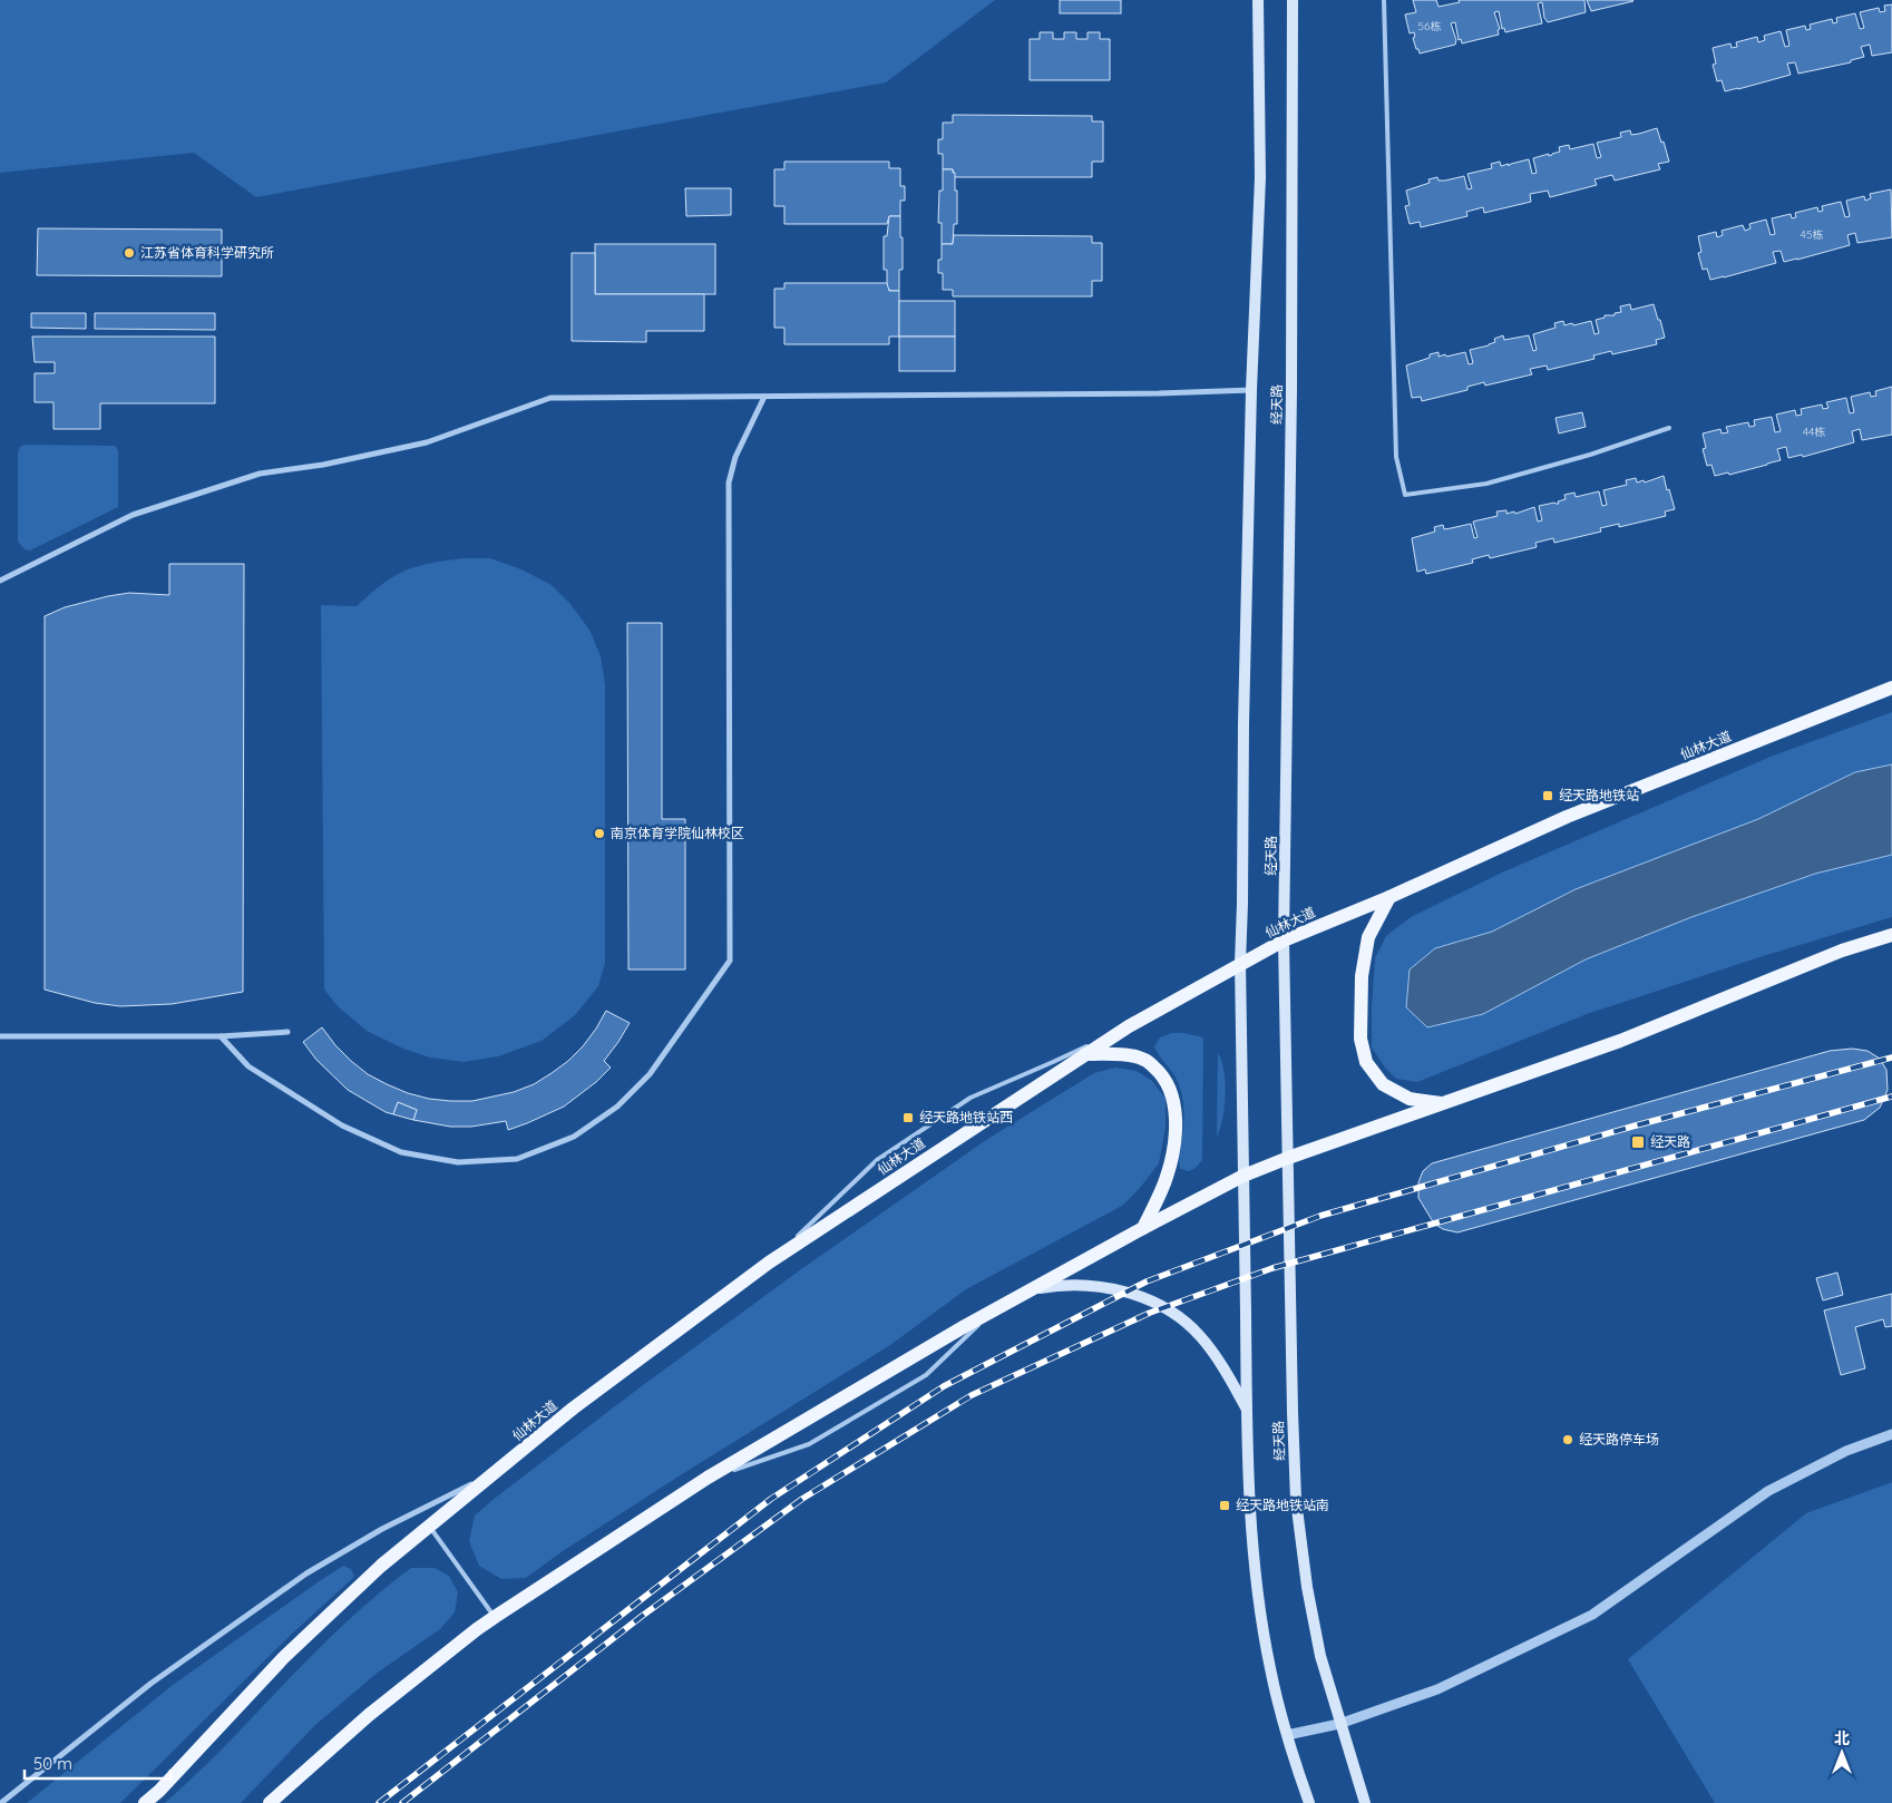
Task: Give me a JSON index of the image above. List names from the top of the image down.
{
  "streets": {
    "main road": ["经天路", "仙林大道"]
  },
  "crossings": [
    ["经天路", "仙林大道"]
  ],
  "places": {
    "other": ["江苏省体育科学研究所", "南京体育学院仙林校区", "经天路停车场"],
    "transit": [
      "经天路地铁站",
      "经天路地铁站西",
      "经天路",
      "经天路地铁站南"
    ]
  },
  "house_numbers": ["56栋", "45栋", "44栋"],
  "scale_bar": "50 m",
  "north": "top"
}
